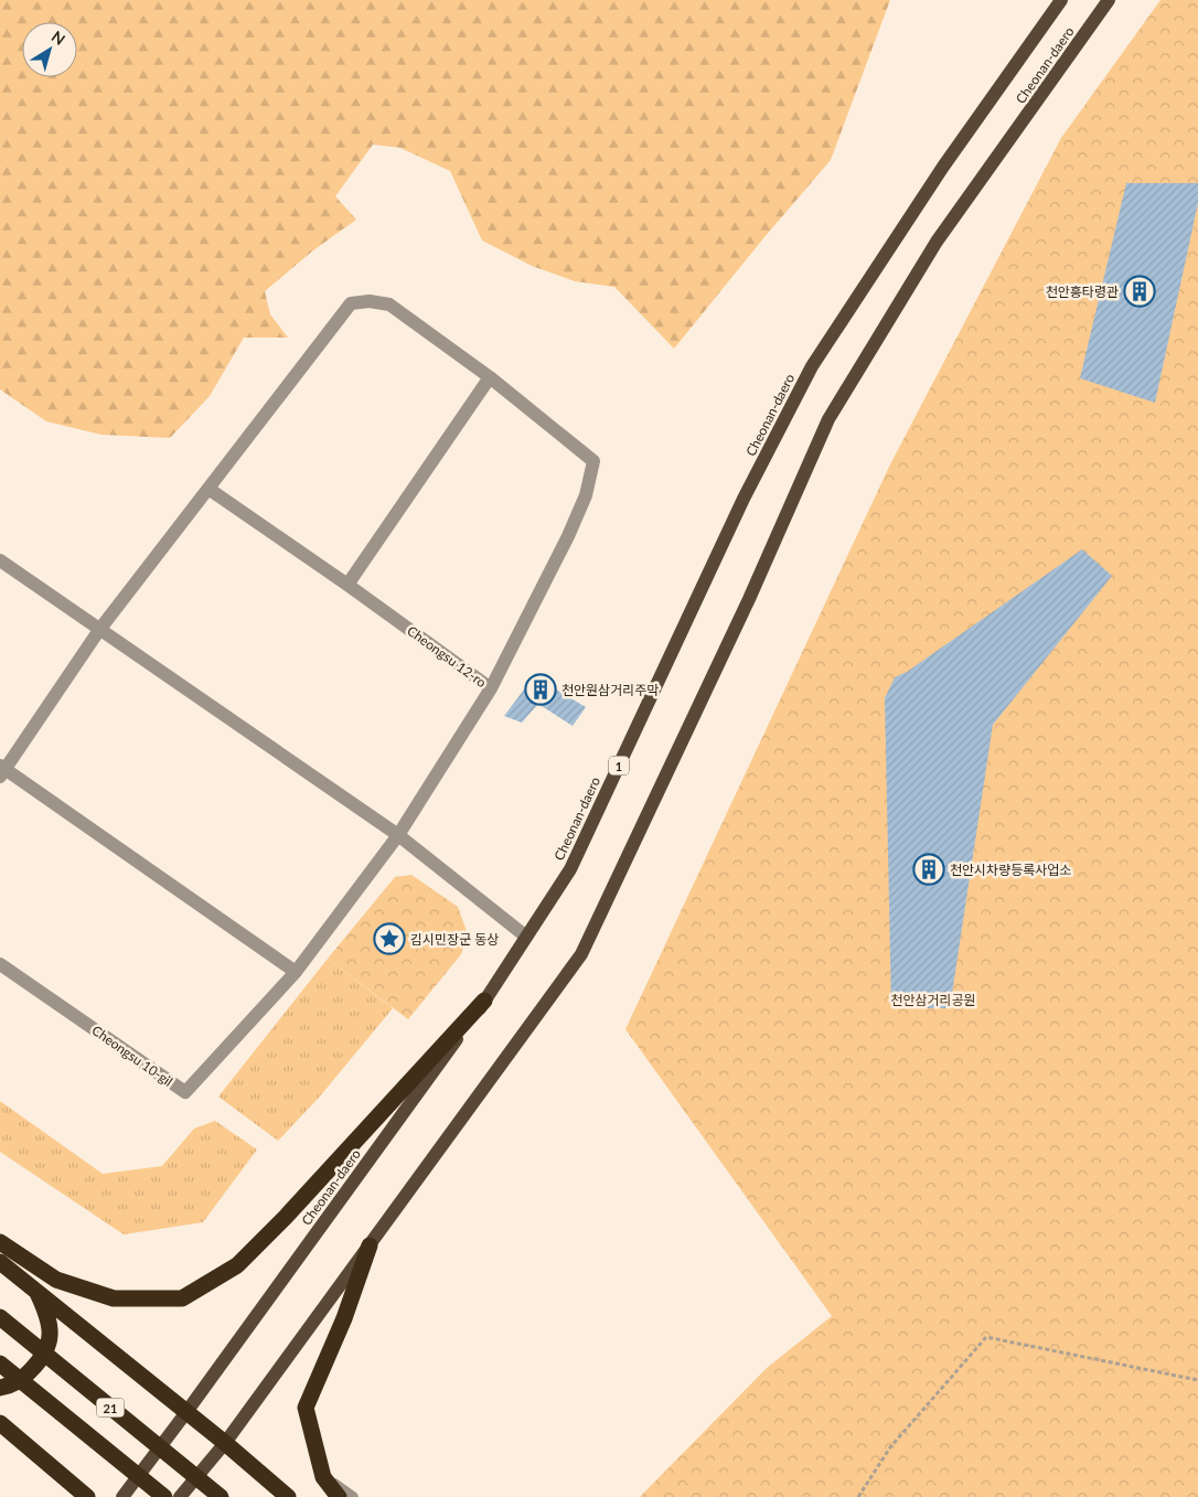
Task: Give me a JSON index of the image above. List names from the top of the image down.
{
  "streets": {
    "highway": ["21"],
    "main road": ["Cheonan-daero", "1"],
    "street": ["Cheongsu 12-ro", "Cheongsu 10-gil"]
  },
  "crossings": [
    ["Cheongsu 12-ro", "Cheongsu 10-gil"]
  ],
  "parks": ["천안삼거리공원"],
  "places": {
    "building": ["천안흥타령관", "천안원삼거리주막", "천안시차량등록사업소"],
    "place": ["김시민장군 동상"]
  },
  "north": "top right"
}
